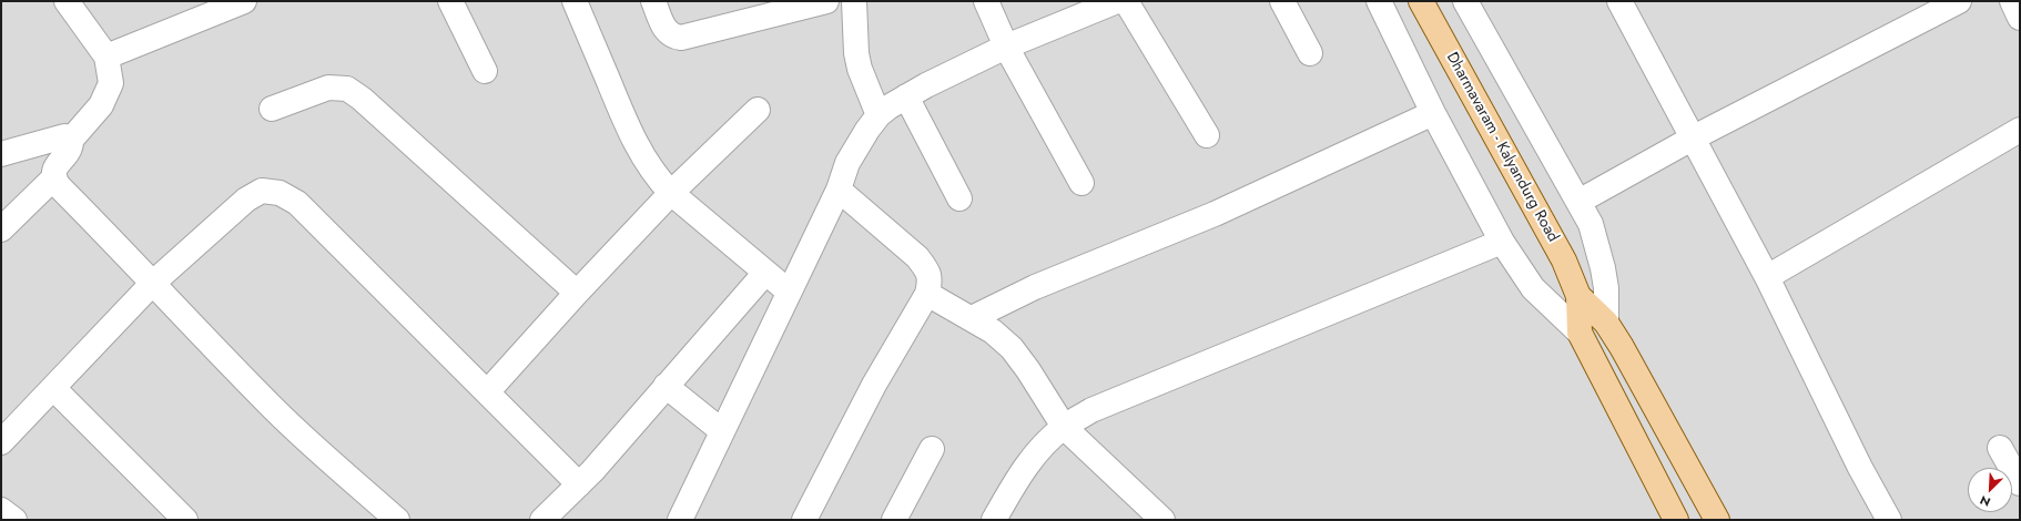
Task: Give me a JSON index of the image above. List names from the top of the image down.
{
  "streets": {
    "main road": ["Dharmavaram - Kalyandurg Road"]
  },
  "north": "bottom left"
}
